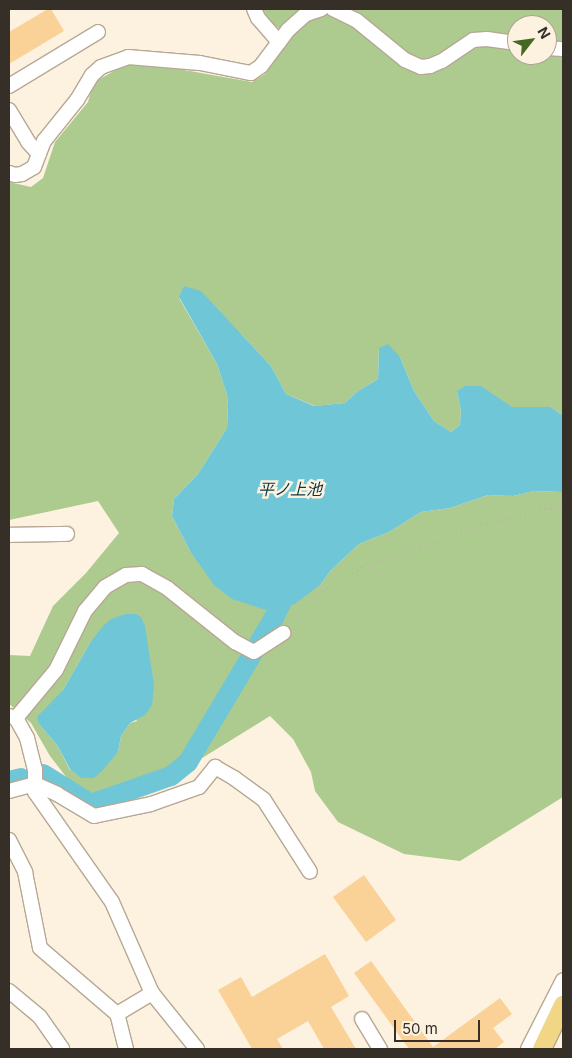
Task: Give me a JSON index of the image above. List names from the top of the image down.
{
  "water": ["平ノ上池"],
  "scale_bar": "50 m",
  "north": "top right"
}
